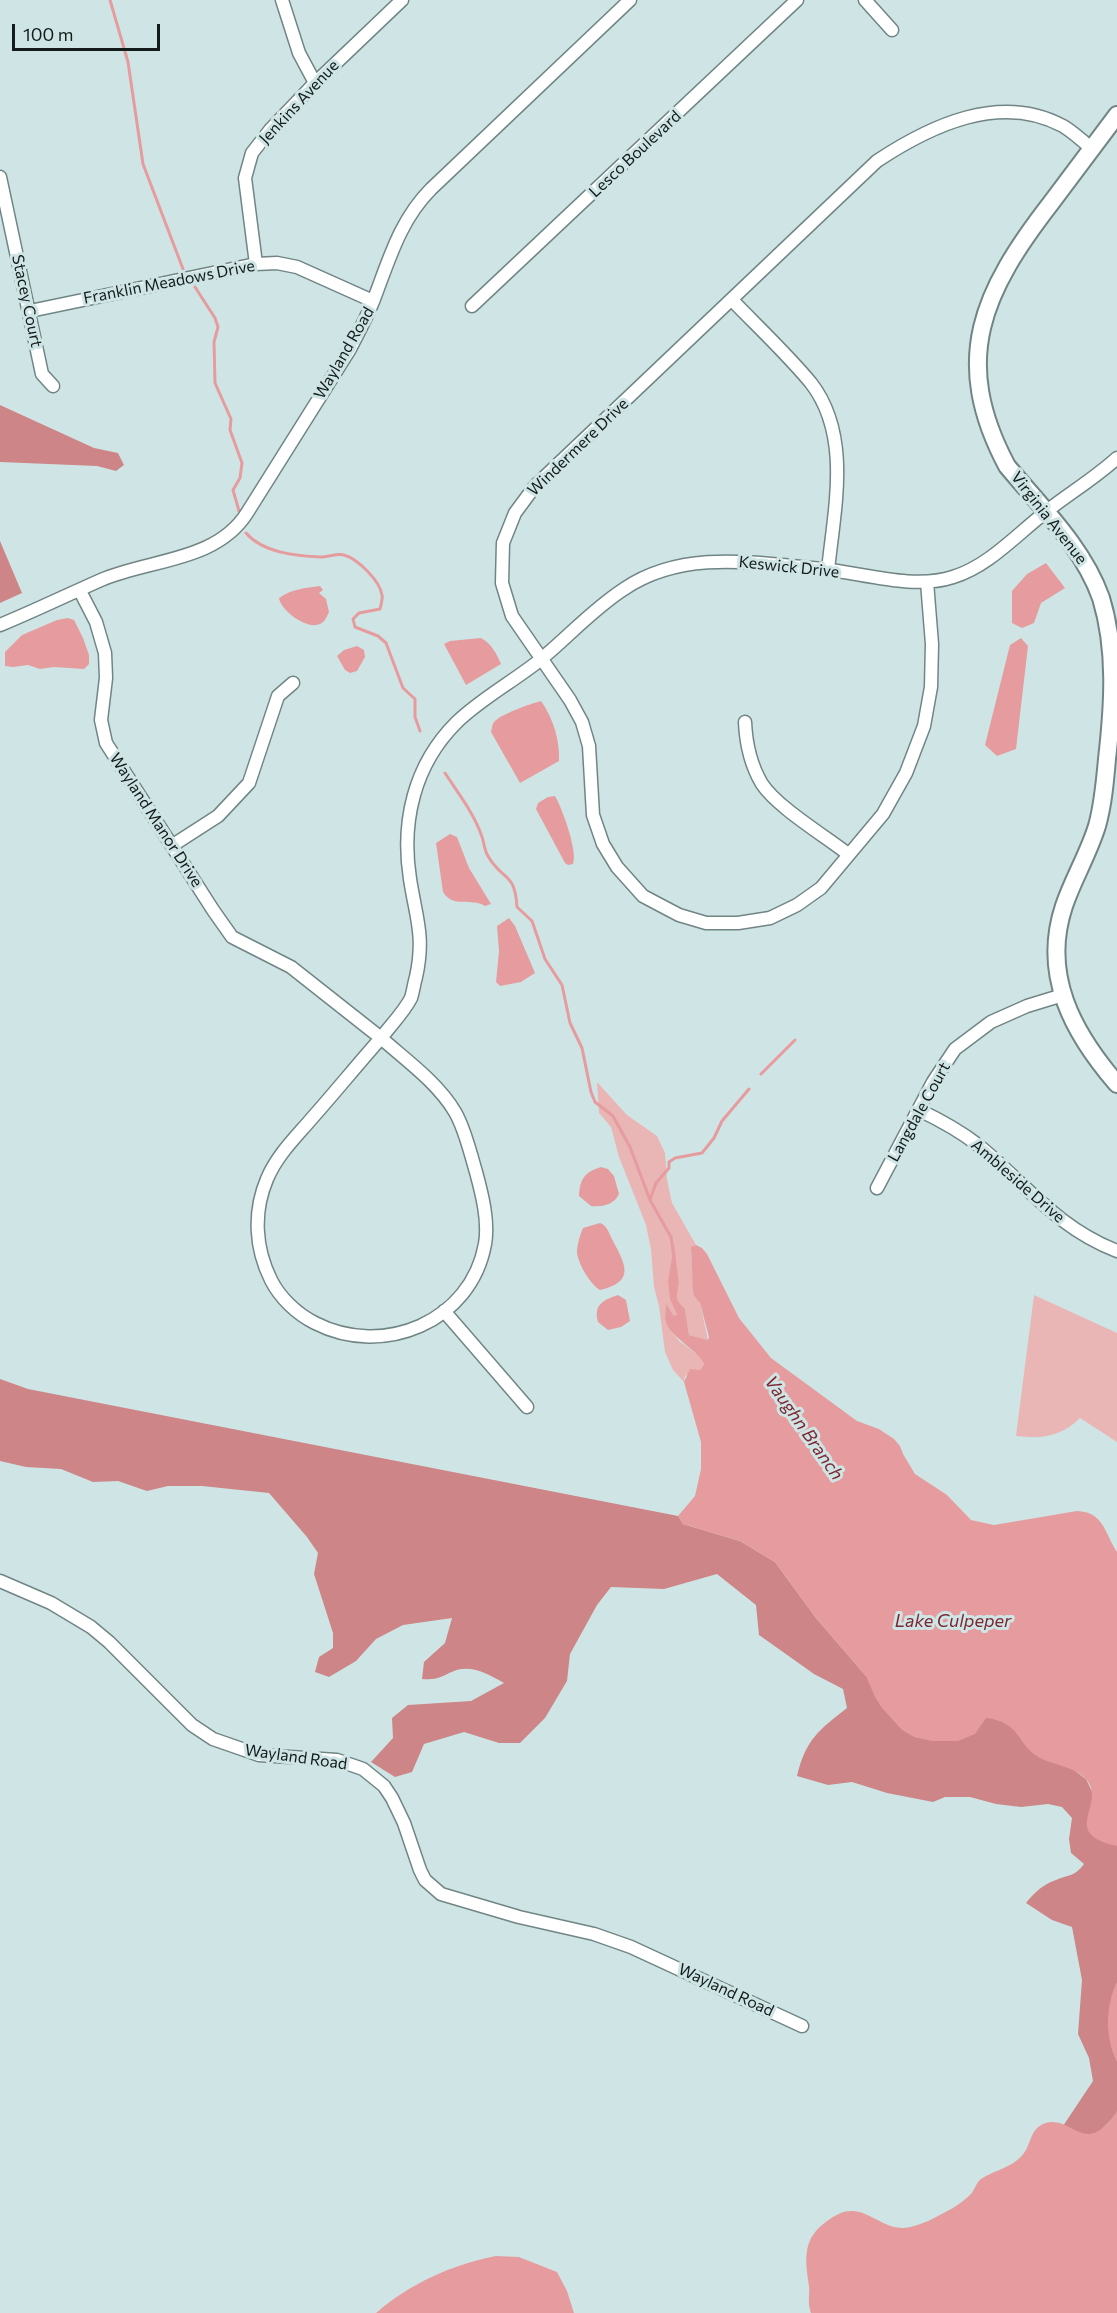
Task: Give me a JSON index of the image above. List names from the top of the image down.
{
  "streets": {
    "street": [
      "Jenkins Avenue",
      "Lesco Boulevard",
      "Franklin Meadows Drive",
      "Stacey Court",
      "Wayland Road",
      "Windermere Drive",
      "Virginia Avenue",
      "Keswick Drive",
      "Wayland Manor Drive",
      "Langdale Court",
      "Ambleside Drive"
    ]
  },
  "crossings": [
    ["Jenkins Avenue", "Franklin Meadows Drive"],
    ["Franklin Meadows Drive", "Stacey Court"],
    ["Franklin Meadows Drive", "Wayland Road"],
    ["Wayland Road", "Wayland Manor Drive"],
    ["Windermere Drive", "Virginia Avenue"],
    ["Windermere Drive", "Keswick Drive"],
    ["Virginia Avenue", "Keswick Drive"],
    ["Virginia Avenue", "Langdale Court"],
    ["Keswick Drive", "Wayland Manor Drive"],
    ["Langdale Court", "Ambleside Drive"]
  ],
  "water": ["Vaughn Branch", "Lake Culpeper"],
  "scale_bar": "100 m"
}
